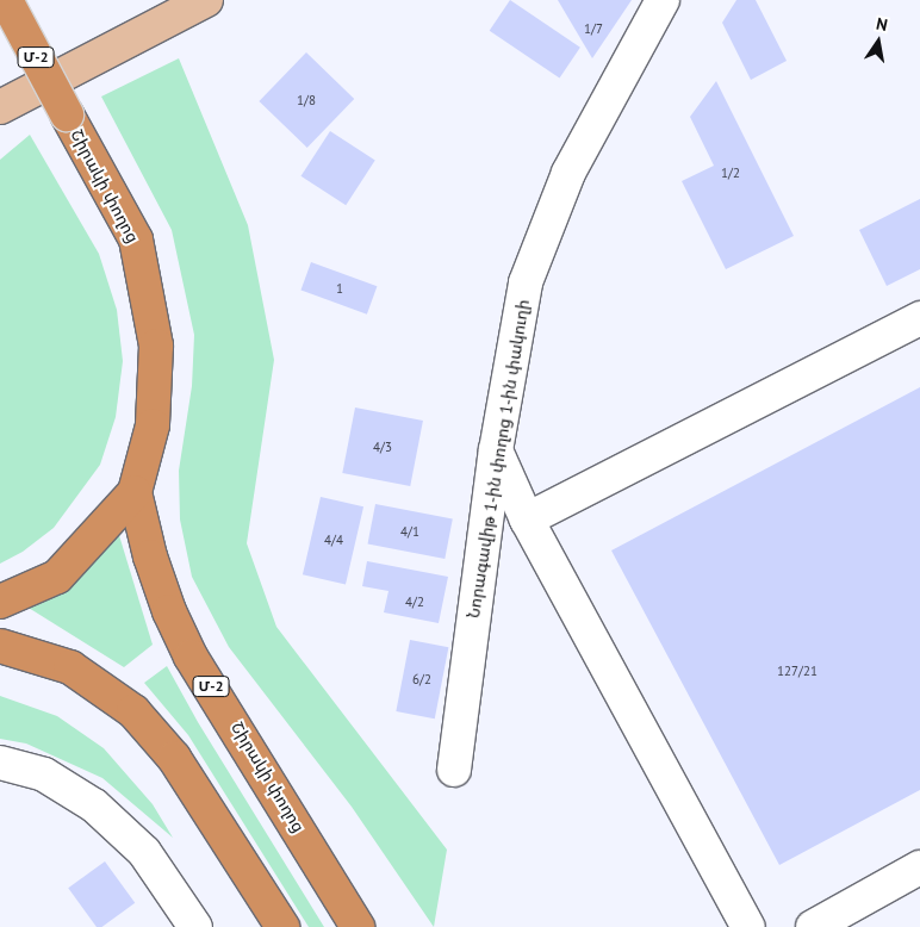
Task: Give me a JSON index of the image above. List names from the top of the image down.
{
  "streets": {
    "highway": ["Մ-2", "Շիրակի փողոց"],
    "street": ["Նորագավիթ 1-ին փողոց 1-ին փակուղի"]
  },
  "house_numbers": [
    "1/7",
    "1/8",
    "1/2",
    "1",
    "4/3",
    "4/1",
    "4/4",
    "4/2",
    "127/21",
    "6/2"
  ],
  "north": "top"
}
